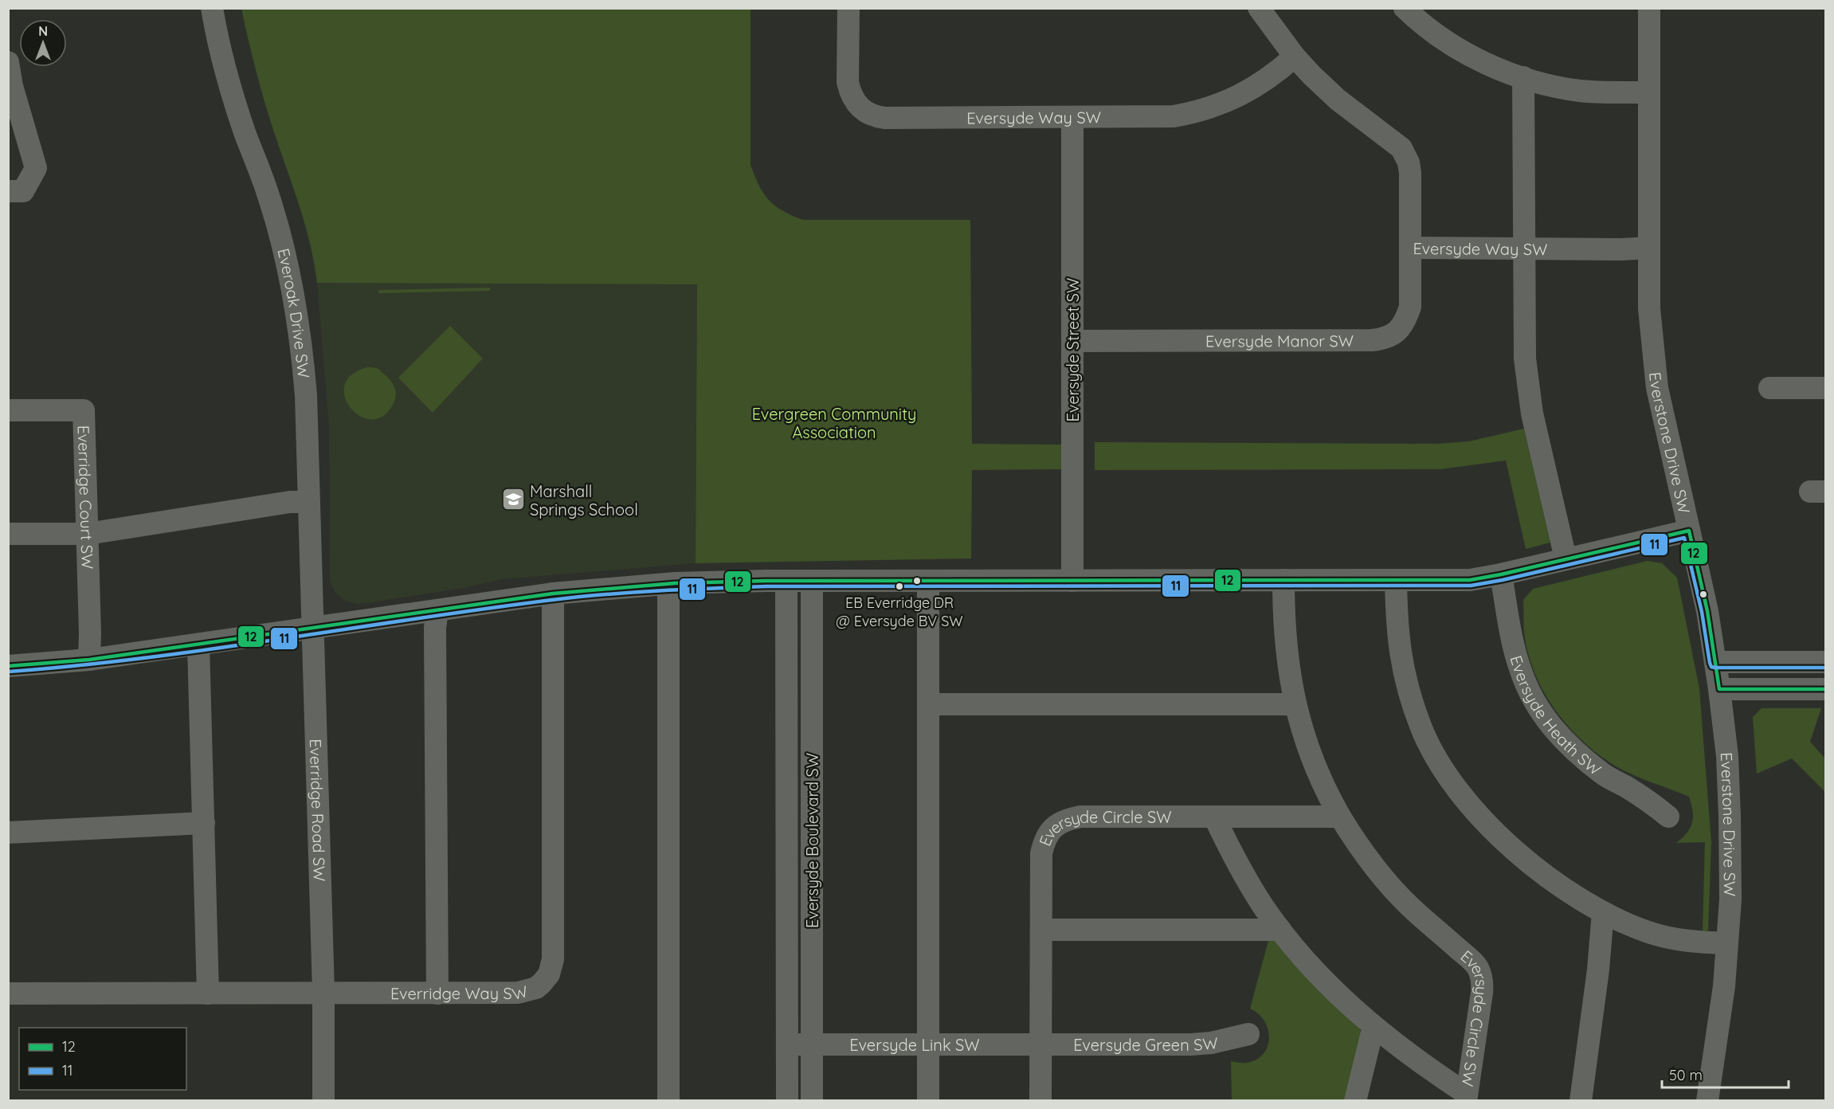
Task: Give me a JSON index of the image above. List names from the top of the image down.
{
  "streets": {
    "street": [
      "Eversyde Way SW",
      "Everoak Drive SW",
      "Eversyde Manor SW",
      "Eversyde Street SW",
      "Everstone Drive SW",
      "Everridge Court SW",
      "Eversyde Heath SW",
      "Everridge Road SW",
      "Eversyde Circle SW",
      "Eversyde Boulevard SW",
      "Everridge Way SW",
      "Eversyde Green SW",
      "Eversyde Link SW"
    ]
  },
  "crossings": [
    ["Eversyde Way SW", "Eversyde Manor SW"],
    ["Eversyde Way SW", "Eversyde Street SW"],
    ["Eversyde Way SW", "Everstone Drive SW"],
    ["Everoak Drive SW", "Everridge Road SW"],
    ["Eversyde Manor SW", "Eversyde Street SW"],
    ["Everridge Road SW", "Everridge Way SW"],
    ["Eversyde Circle SW", "Eversyde Green SW"],
    ["Eversyde Circle SW", "Eversyde Link SW"],
    ["Eversyde Boulevard SW", "Eversyde Link SW"],
    ["Eversyde Green SW", "Eversyde Link SW"]
  ],
  "parks": ["Evergreen Community Association"],
  "places": {
    "school or university": ["Marshall Springs School"],
    "other": ["EB Everridge DR @ Eversyde BV SW"]
  },
  "lines": ["transit line 12", "transit line 11"],
  "legend": ["12", "11"],
  "scale_bar": "50 m",
  "north": "top"
}
